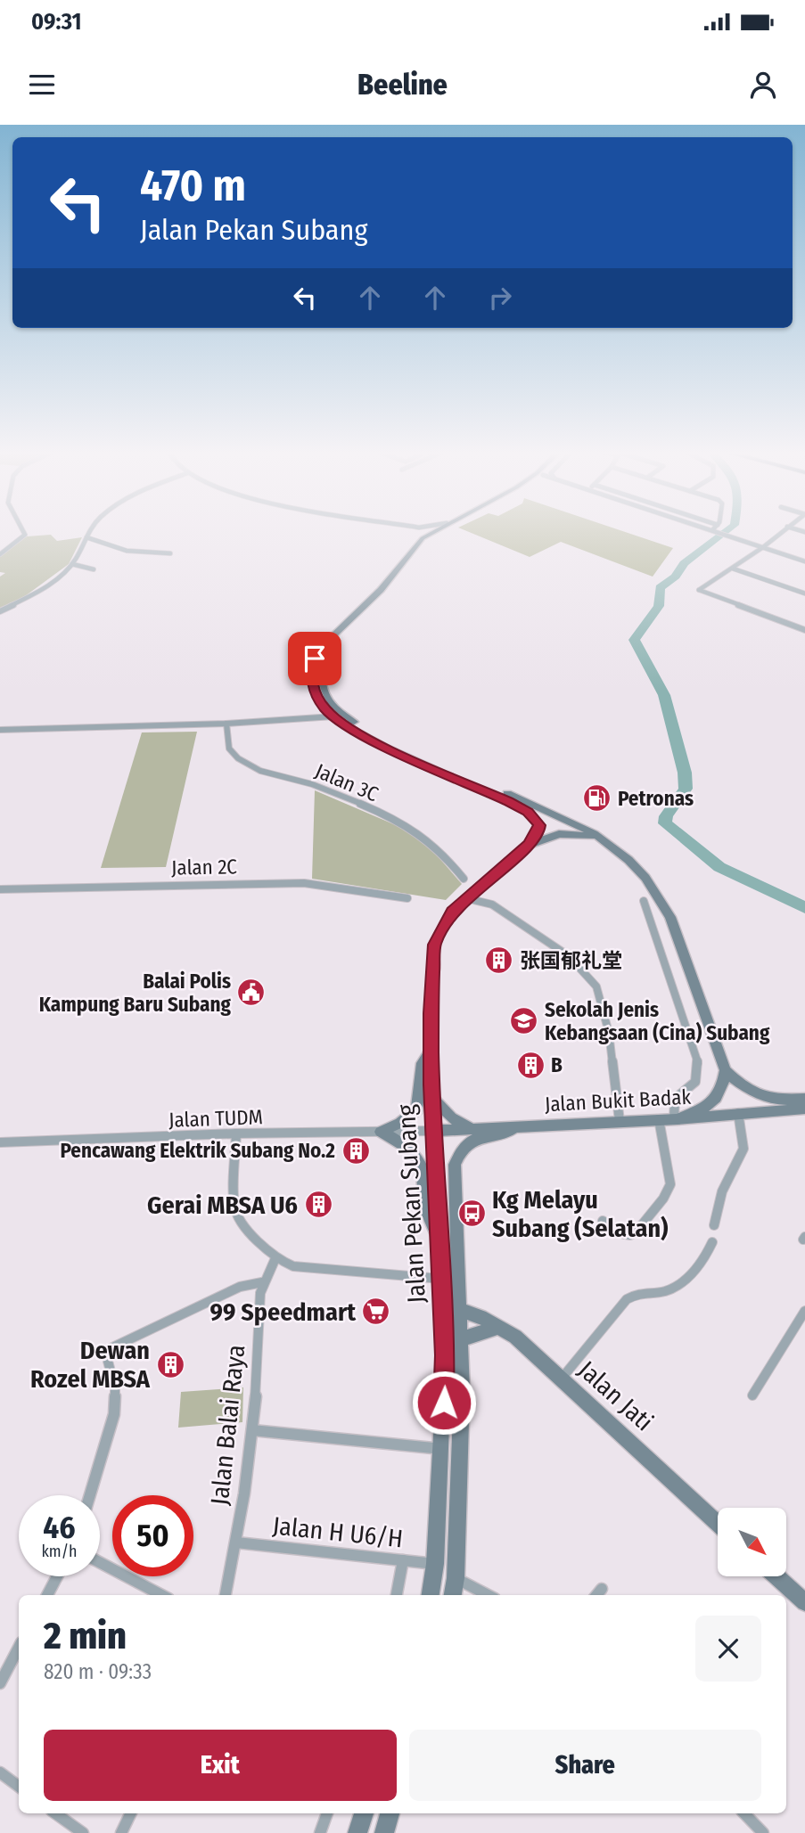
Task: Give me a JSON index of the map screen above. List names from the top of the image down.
{
  "streets": {
    "main road": ["Jalan Bukit Badak", "Jalan Pekan Subang", "Jalan Jati"],
    "street": [
      "Jalan 3C",
      "Jalan 2C",
      "Jalan TUDM",
      "Jalan Balai Raya",
      "Jalan H U6/H"
    ]
  },
  "crossings": [
    ["Jalan Bukit Badak", "Jalan TUDM"],
    ["Jalan Bukit Badak", "Jalan Pekan Subang"],
    ["Jalan TUDM", "Jalan Pekan Subang"],
    ["Jalan Pekan Subang", "Jalan Jati"],
    ["Jalan Pekan Subang", "Jalan H U6/H"],
    ["Jalan Balai Raya", "Jalan H U6/H"]
  ],
  "places": {
    "fuel station": ["Petronas"],
    "building": [
      "张国郁礼堂",
      "B",
      "Pencawang Elektrik Subang No.2",
      "Gerai MBSA U6",
      "Dewan Rozel MBSA"
    ],
    "public building": ["Balai Polis Kampung Baru Subang"],
    "school or university": ["Sekolah Jenis Kebangsaan (Cina) Subang"],
    "bus stop": ["Kg Melayu Subang (Selatan)"],
    "supermarket": ["99 Speedmart"]
  },
  "north": "bottom right",
  "page": {
    "status": "09:31",
    "header": "Beeline",
    "turn": ["470 m", "Jalan Pekan Subang"],
    "speed": "46 km/h",
    "limit": "50",
    "heading": ["2 min", "820 m · 09:33"],
    "buttons": ["Exit", "Share"]
  }
}
